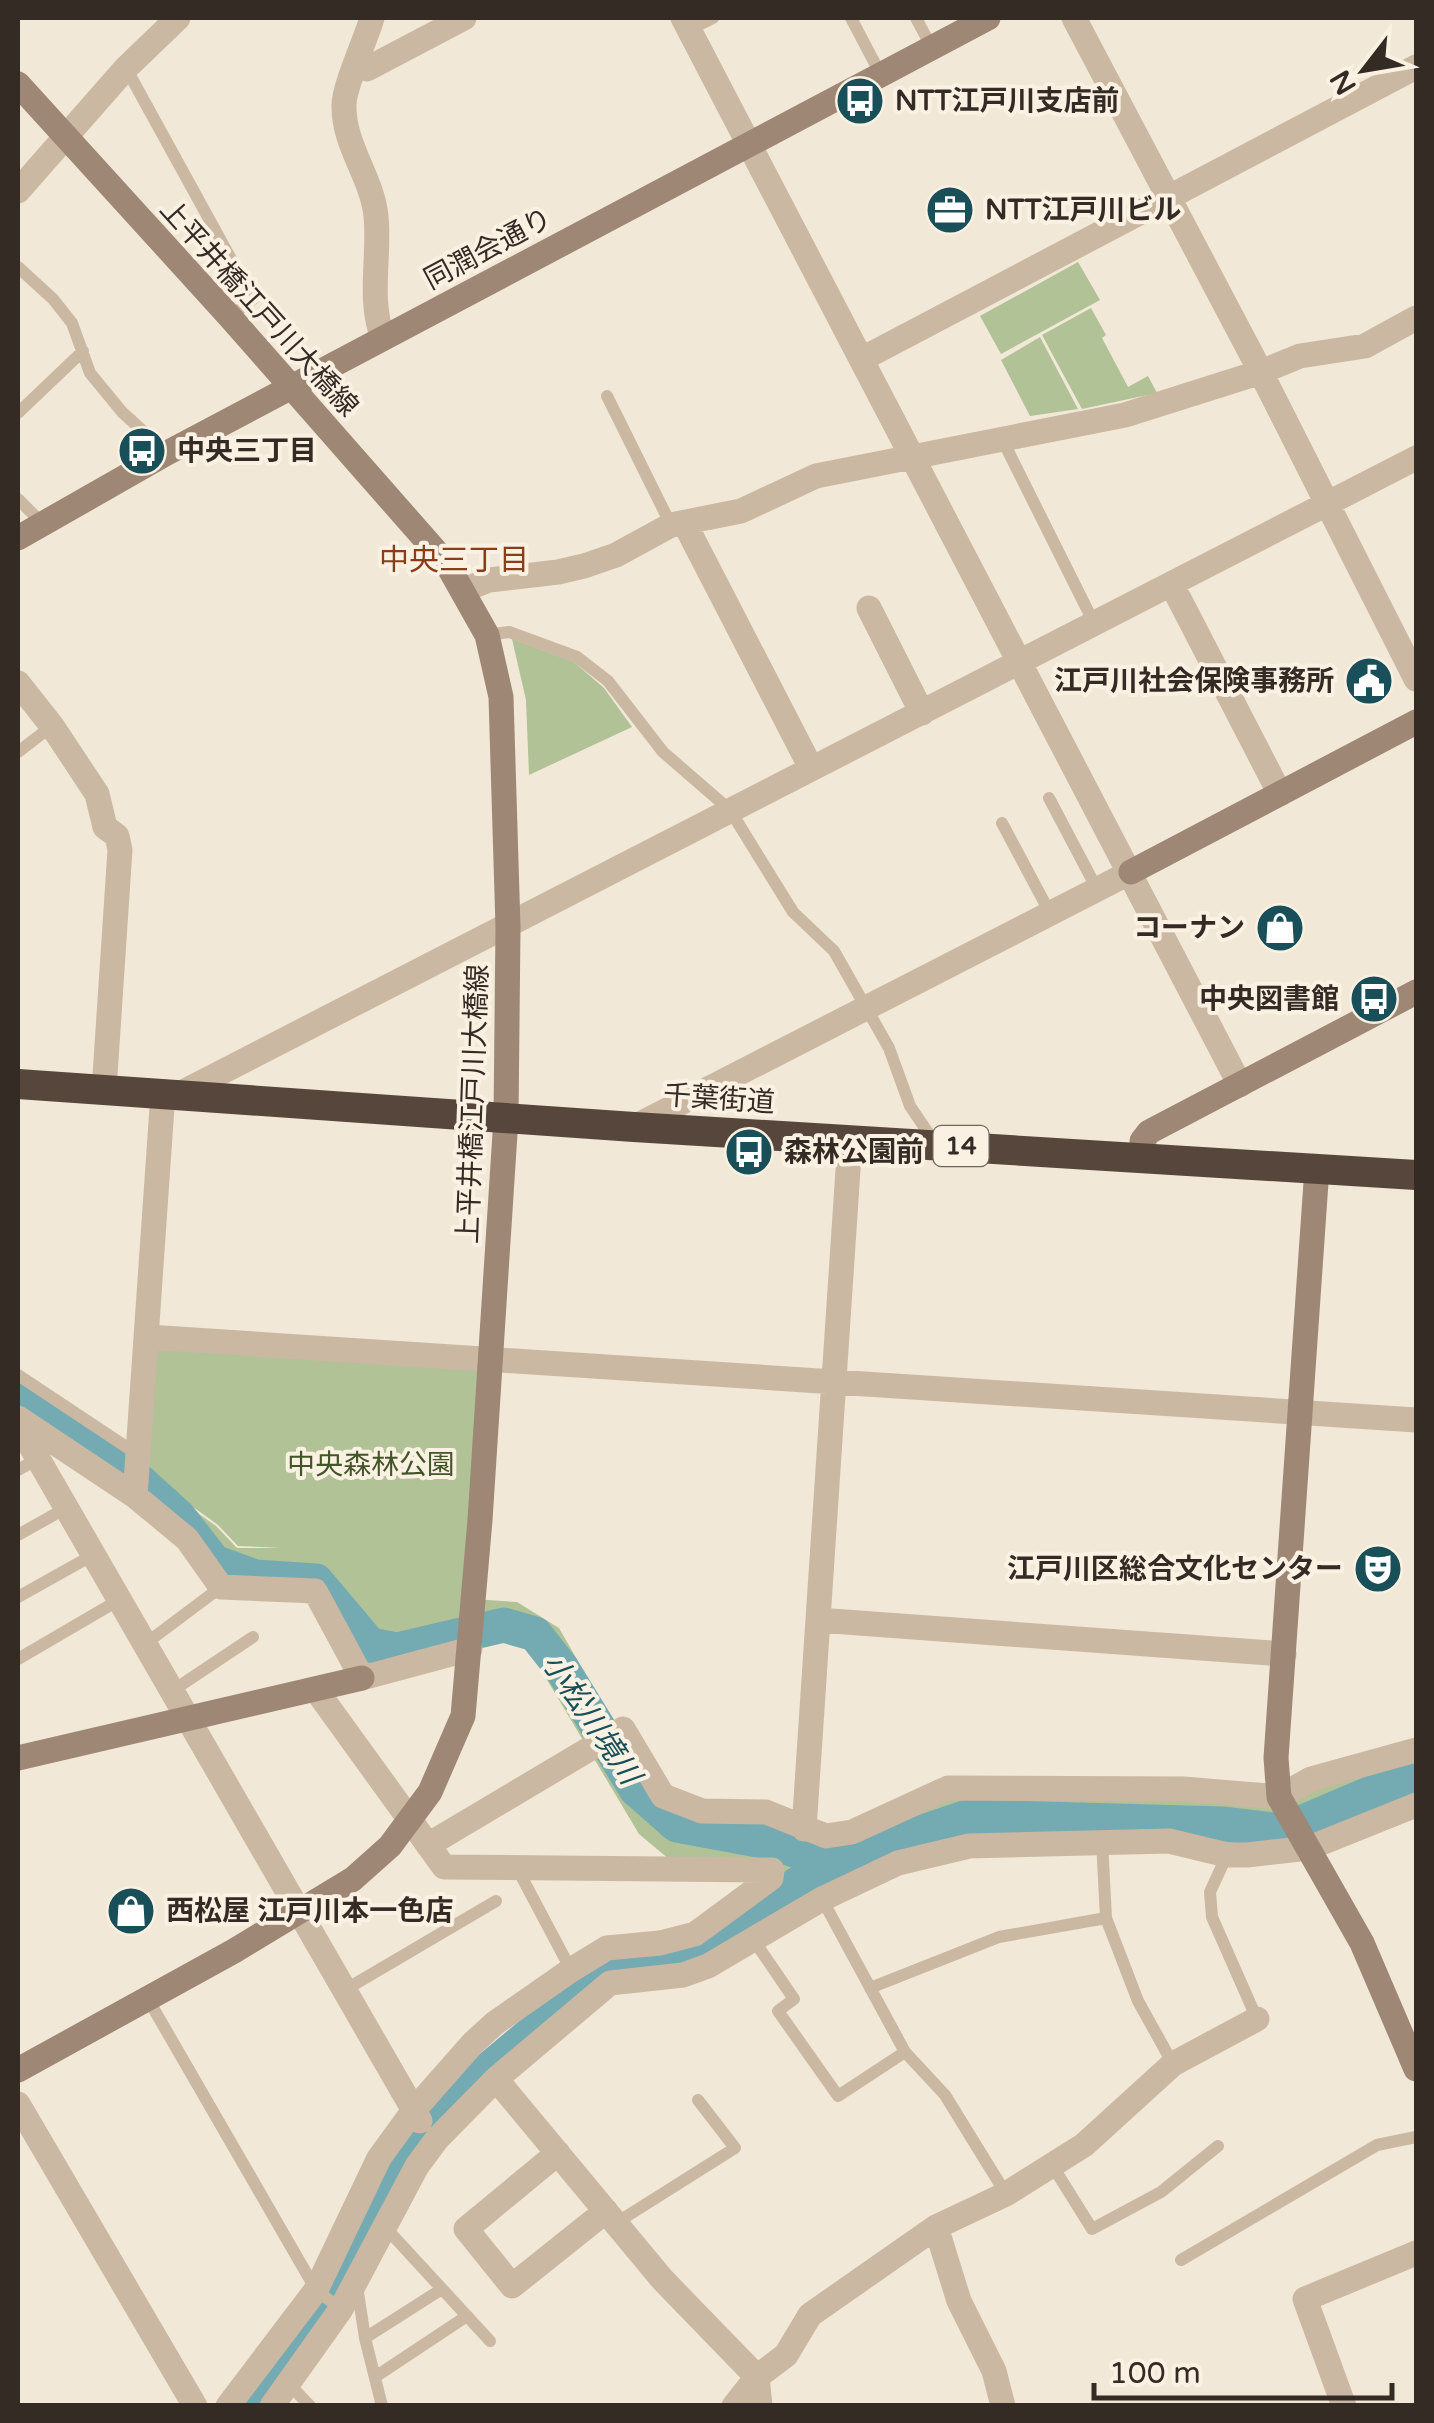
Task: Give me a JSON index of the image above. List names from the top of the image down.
{
  "streets": {
    "highway": ["千葉街道", "14"],
    "street": ["同潤会通り", "上平井橋江戸川大橋線"]
  },
  "crossings": [
    ["同潤会通り", "上平井橋江戸川大橋線"],
    ["上平井橋江戸川大橋線", "千葉街道"]
  ],
  "districts": ["中央三丁目"],
  "water": ["小松川境川"],
  "parks": ["中央森林公園"],
  "places": {
    "bus stop": [
      "NTT江戸川支店前",
      "中央三丁目",
      "中央図書館",
      "森林公園前"
    ],
    "office": ["NTT江戸川ビル"],
    "public building": ["江戸川社会保険事務所"],
    "shop": ["コーナン", "西松屋 江戸川本一色店"],
    "theatre": ["江戸川区総合文化センター"]
  },
  "scale_bar": "100 m",
  "north": "bottom left"
}
